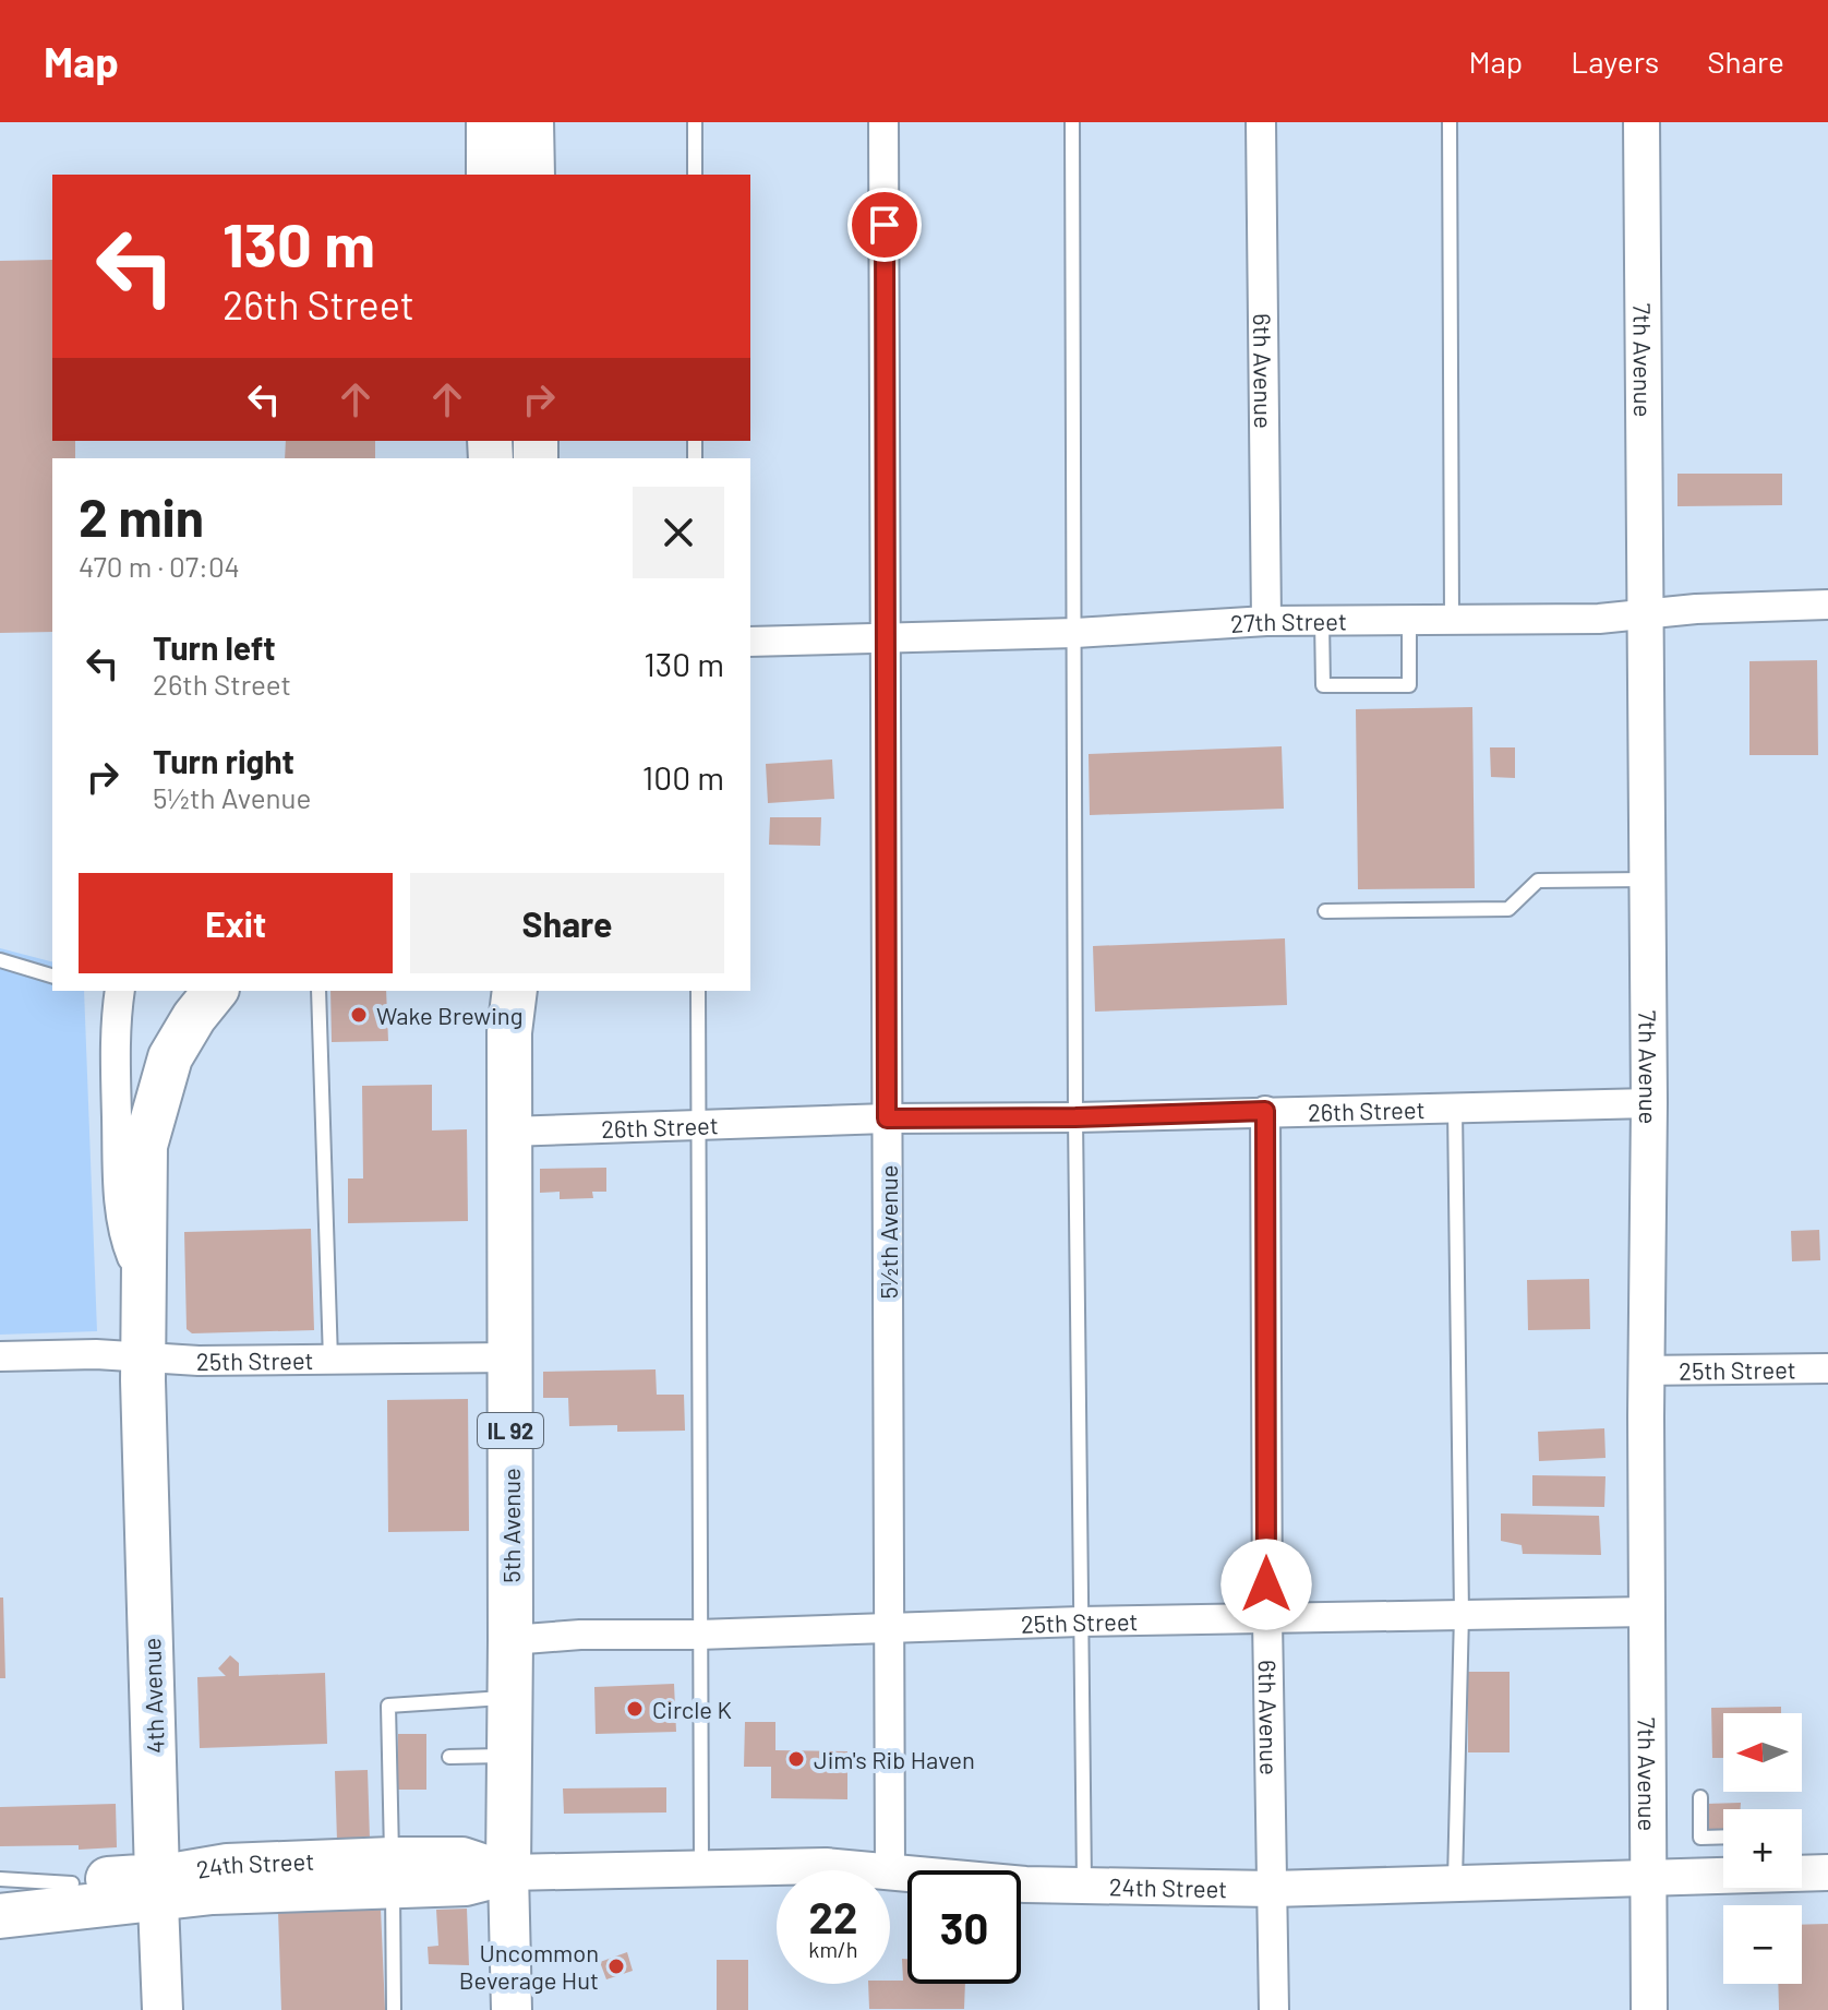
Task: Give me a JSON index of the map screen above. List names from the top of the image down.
{
  "streets": {
    "main road": [
      "IL 92",
      "5th Avenue",
      "4th Avenue",
      "24th Street"
    ],
    "street": [
      "7th Avenue",
      "6th Avenue",
      "27th Street",
      "26th Street",
      "5½th Avenue",
      "25th Street"
    ]
  },
  "crossings": [
    ["7th Avenue", "27th Street"],
    ["7th Avenue", "26th Street"],
    ["7th Avenue", "25th Street"],
    ["7th Avenue", "24th Street"],
    ["6th Avenue", "27th Street"],
    ["6th Avenue", "26th Street"],
    ["6th Avenue", "25th Street"],
    ["6th Avenue", "24th Street"],
    ["27th Street", "5½th Avenue"],
    ["26th Street", "5½th Avenue"],
    ["26th Street", "5th Avenue"],
    ["5½th Avenue", "25th Street"],
    ["5½th Avenue", "24th Street"],
    ["25th Street", "5th Avenue"],
    ["25th Street", "4th Avenue"],
    ["5th Avenue", "24th Street"],
    ["4th Avenue", "24th Street"]
  ],
  "places": [
    "Wake Brewing",
    "Circle K",
    "Jim's Rib Haven",
    "Uncommon Beverage Hut"
  ],
  "north": "left",
  "page": {
    "header": "Map",
    "nav": ["Map", "Layers", "Share"],
    "turn": ["130 m", "26th Street"],
    "heading": ["2 min", "470 m · 07:04"],
    "list": [
      {
        "name": "Turn left",
        "note": "26th Street",
        "value": "130 m"
      },
      {
        "name": "Turn right",
        "note": "5½th Avenue",
        "value": "100 m"
      }
    ],
    "buttons": ["Exit", "Share"],
    "map_buttons": ["+", "−"],
    "speed": "22 km/h",
    "limit": "30"
  }
}
